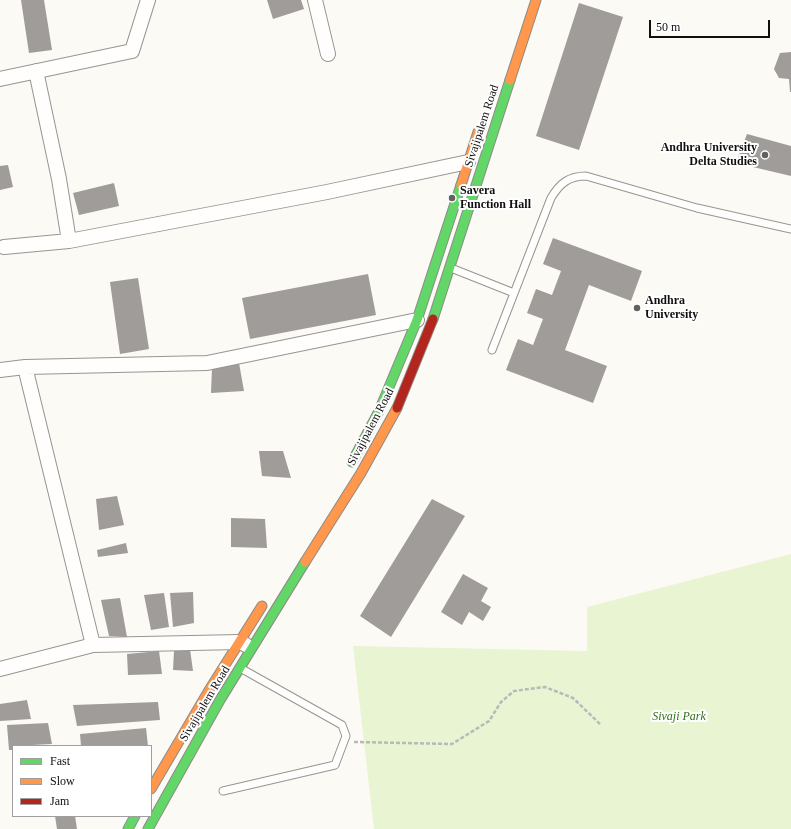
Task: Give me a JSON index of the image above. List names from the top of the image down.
{
  "streets": {
    "main road": ["Sivajipalem Road"]
  },
  "parks": ["Sivaji Park"],
  "places": ["Andhra University Delta Studies", "Savera Function Hall", "Andhra University"],
  "legend": ["Fast", "Slow", "Jam"],
  "scale_bar": "50 m"
}
